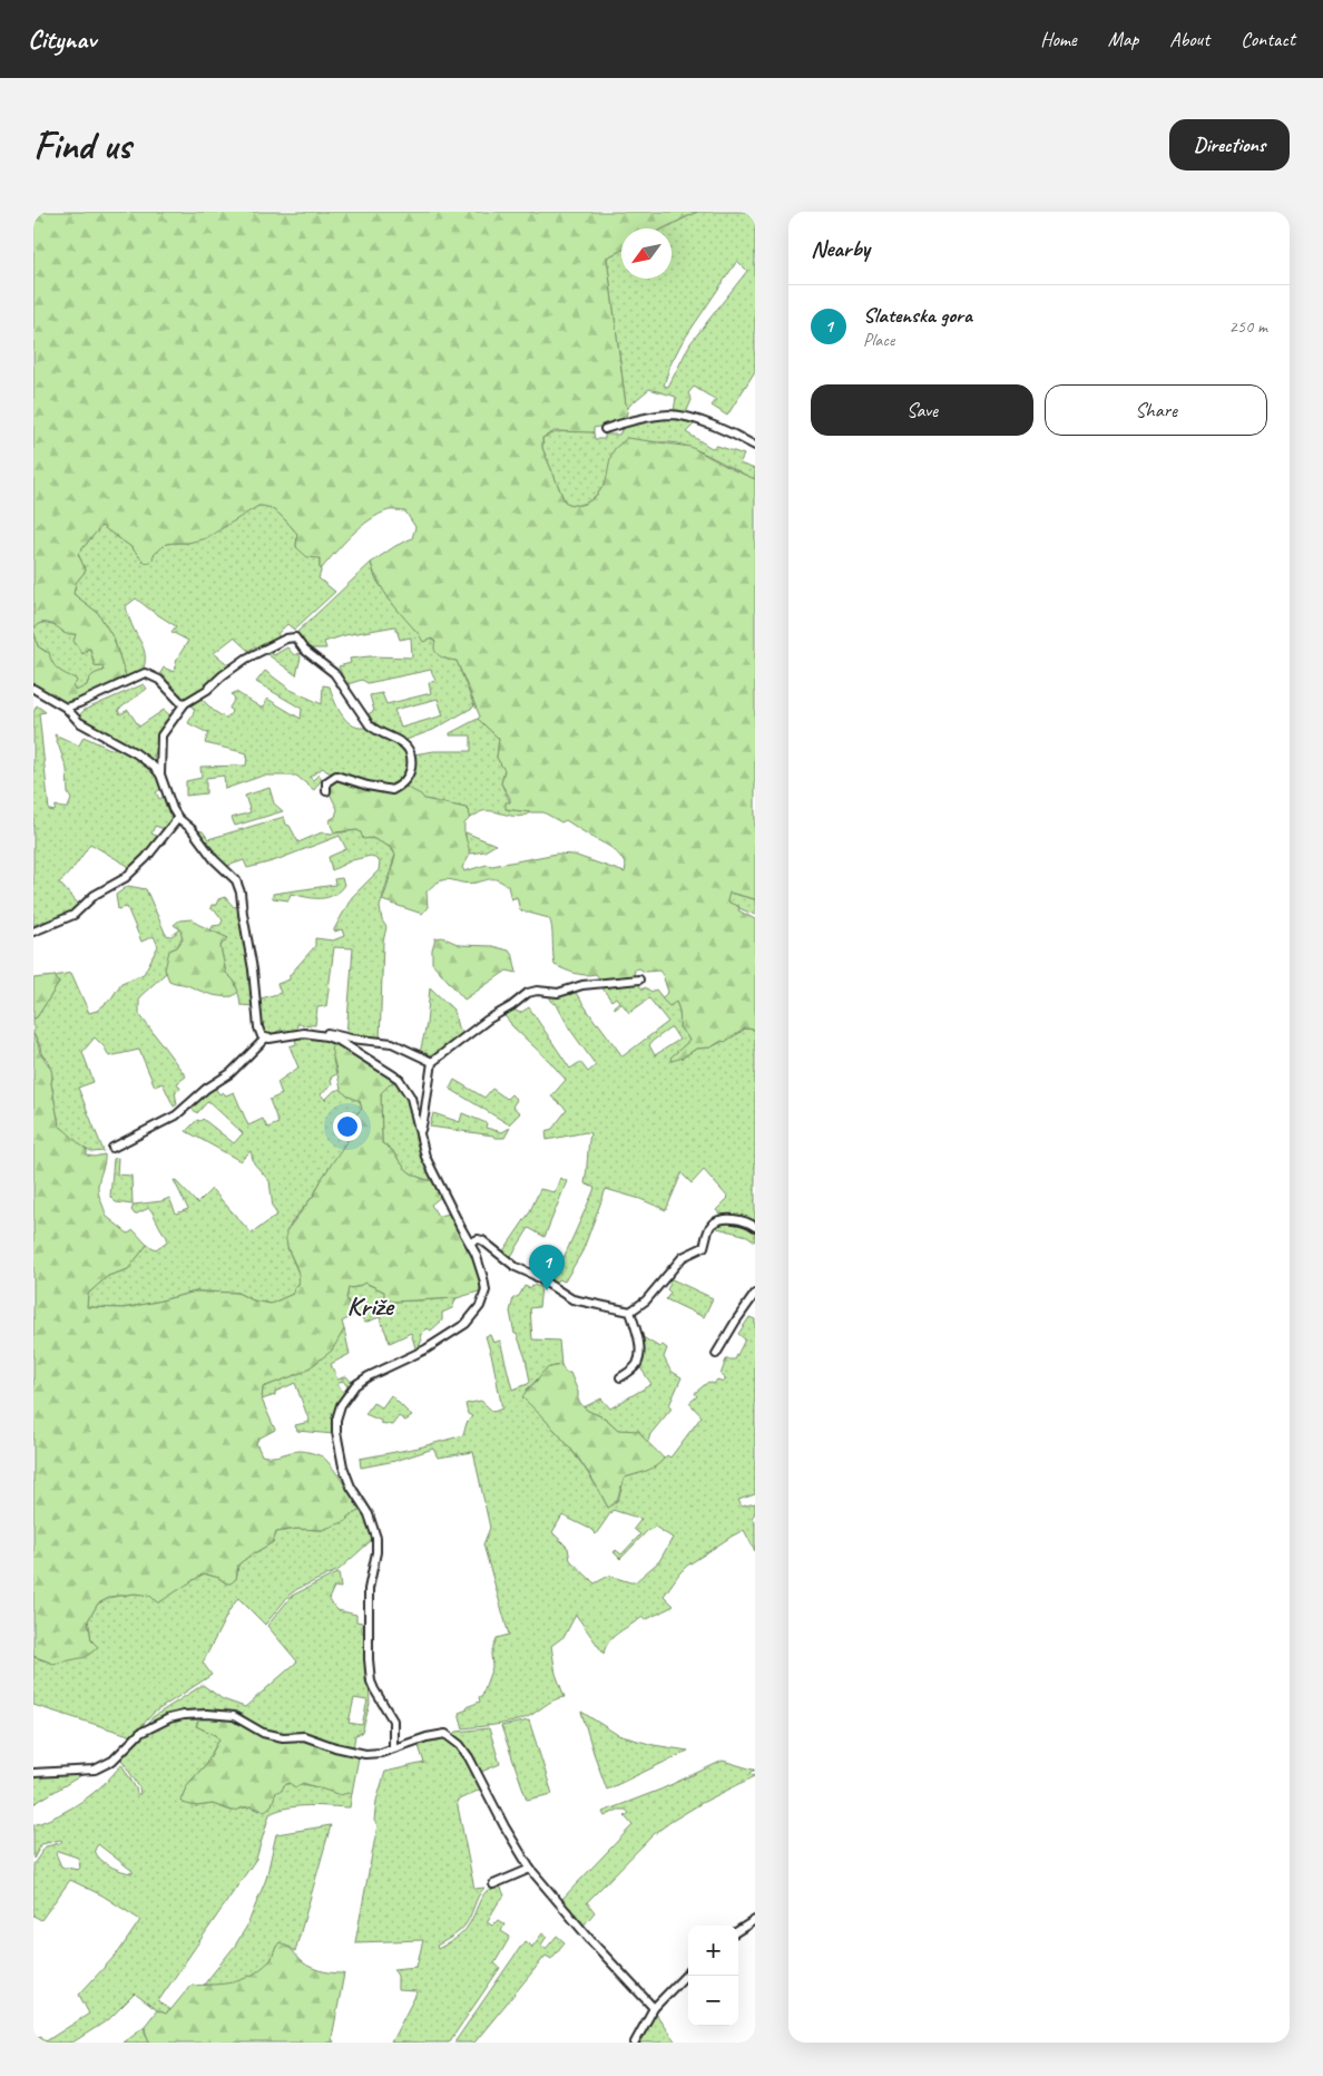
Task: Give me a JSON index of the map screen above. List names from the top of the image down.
{
  "districts": ["Križe"],
  "north": "bottom left",
  "page": {
    "header": "Citynav",
    "nav": [
      "Home",
      "Map",
      "About",
      "Contact"
    ],
    "buttons": [
      "Directions",
      ["Save", "Share"]
    ],
    "title": "Find us",
    "heading": "Nearby",
    "list": [
      {
        "mark": "1",
        "name": "Slatenska gora",
        "note": "Place",
        "value": "250 m"
      }
    ],
    "pins": "1",
    "map_buttons": ["+", "−"]
  }
}
